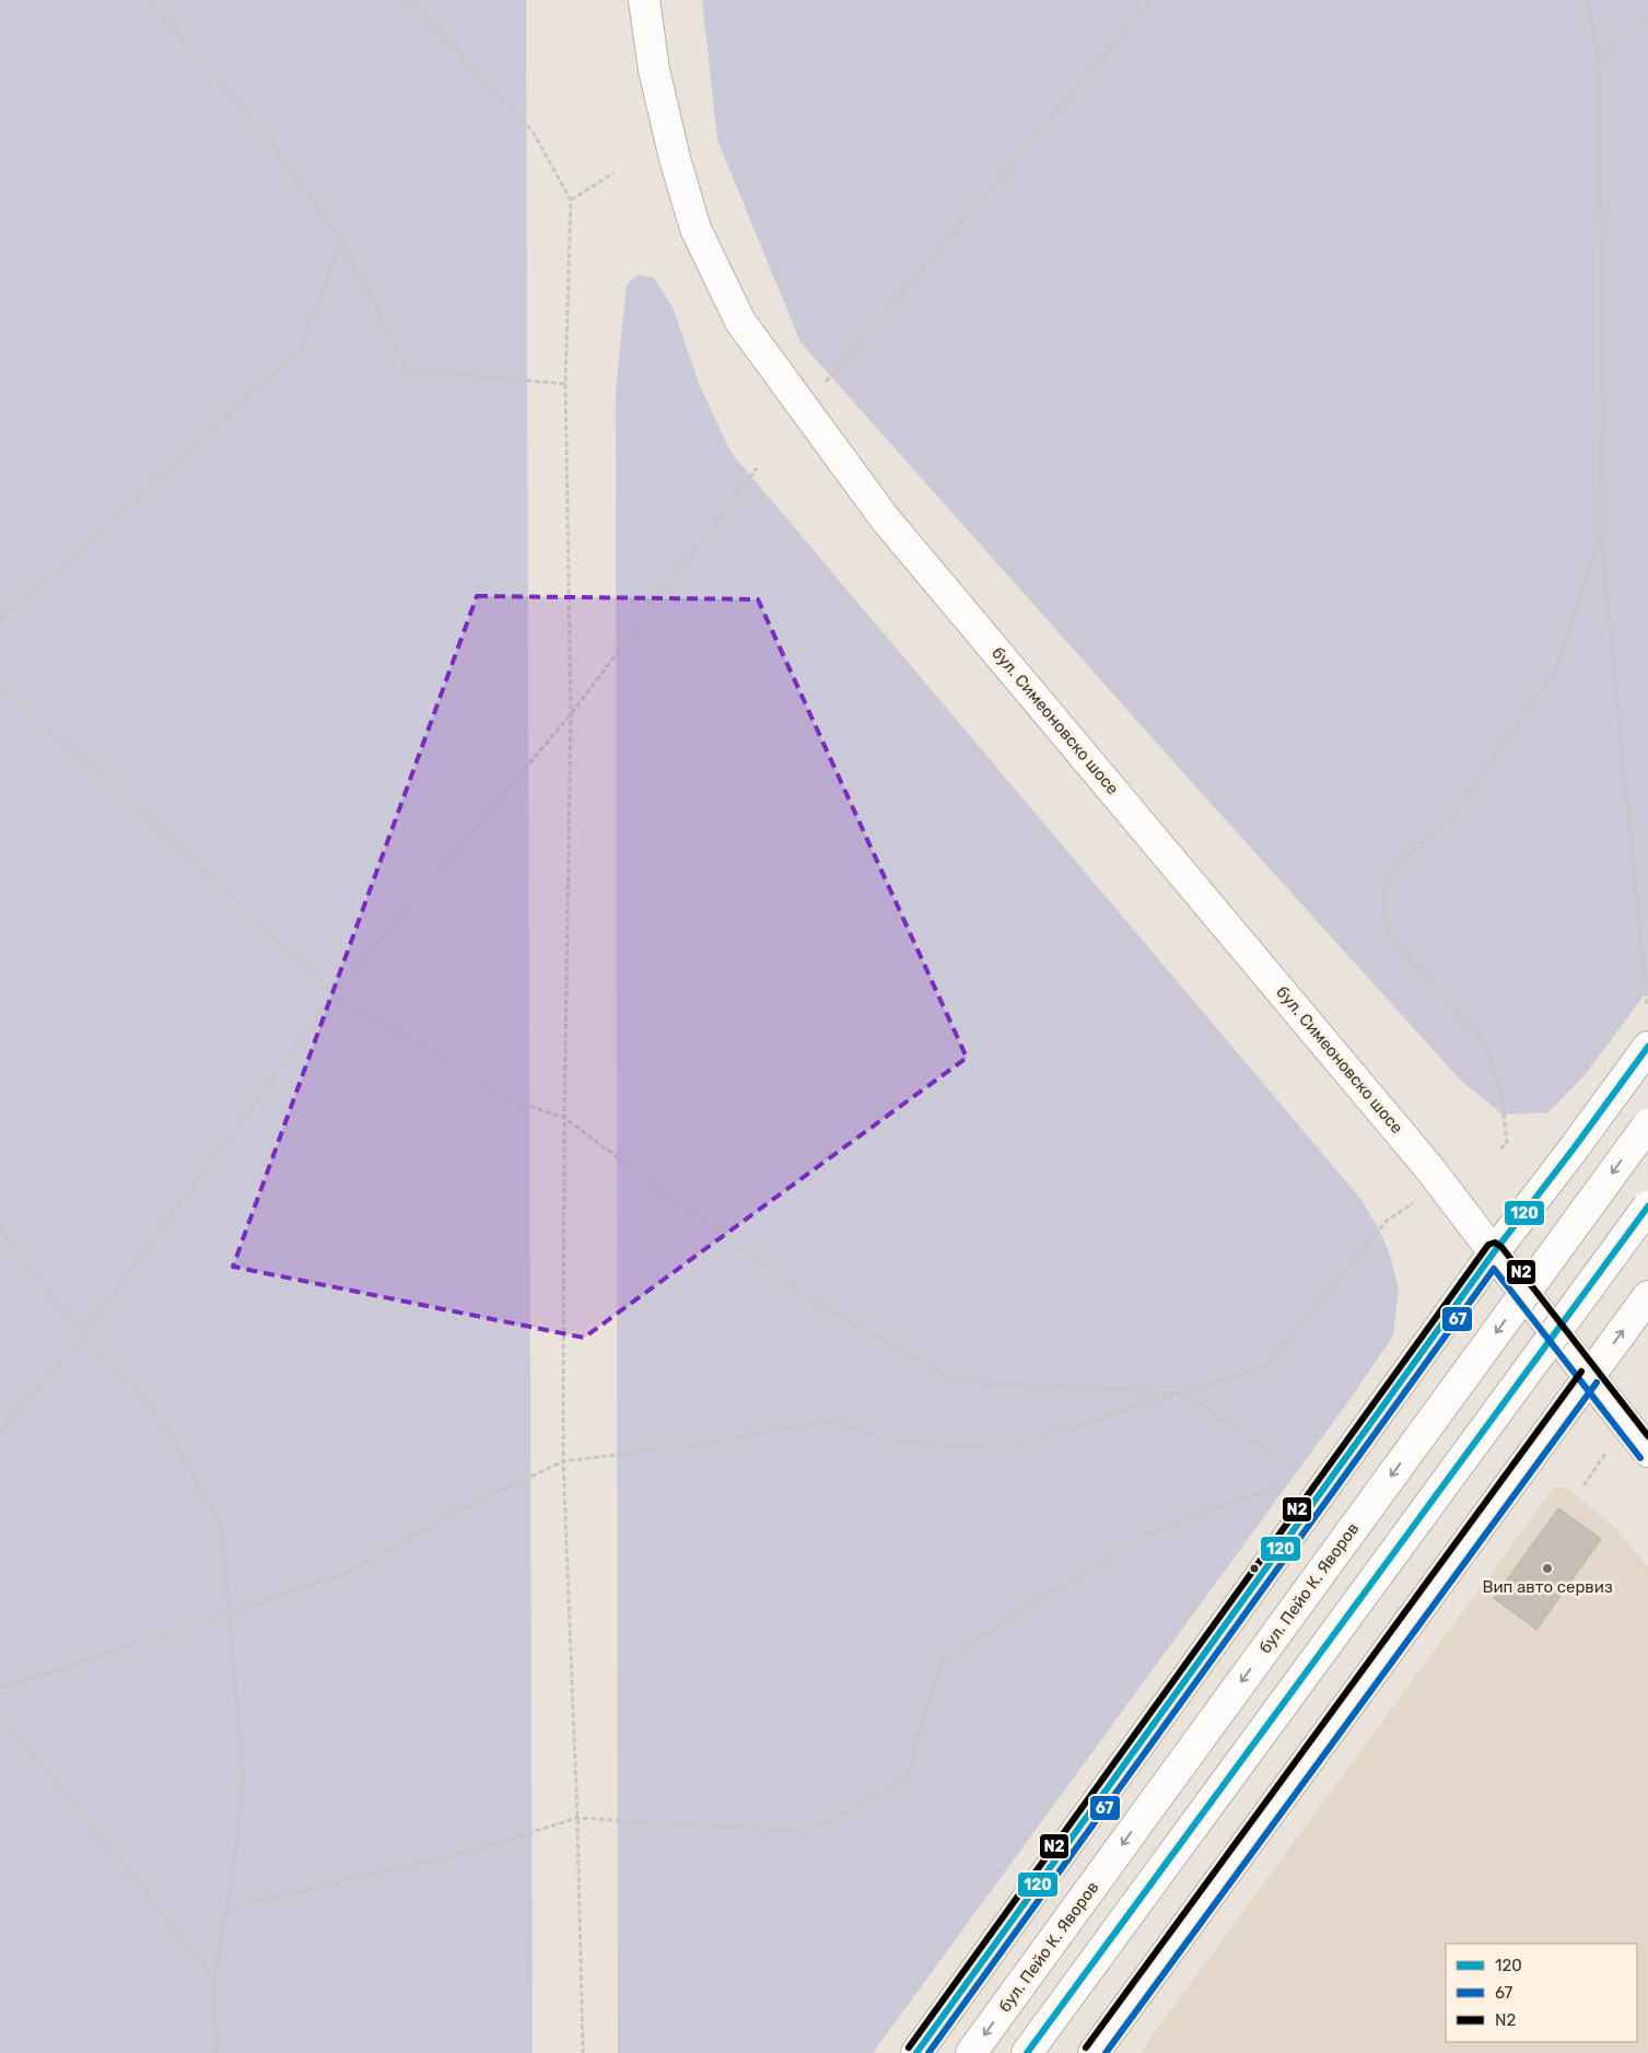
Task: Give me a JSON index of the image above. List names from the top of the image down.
{
  "streets": {
    "main road": ["бул. Симеоновско шосе", "бул. Пейо К. Яворов"]
  },
  "places": ["Вип авто сервиз"],
  "lines": ["transit line 120", "transit line N2", "transit line 67"],
  "legend": ["120", "67", "N2"]
}
